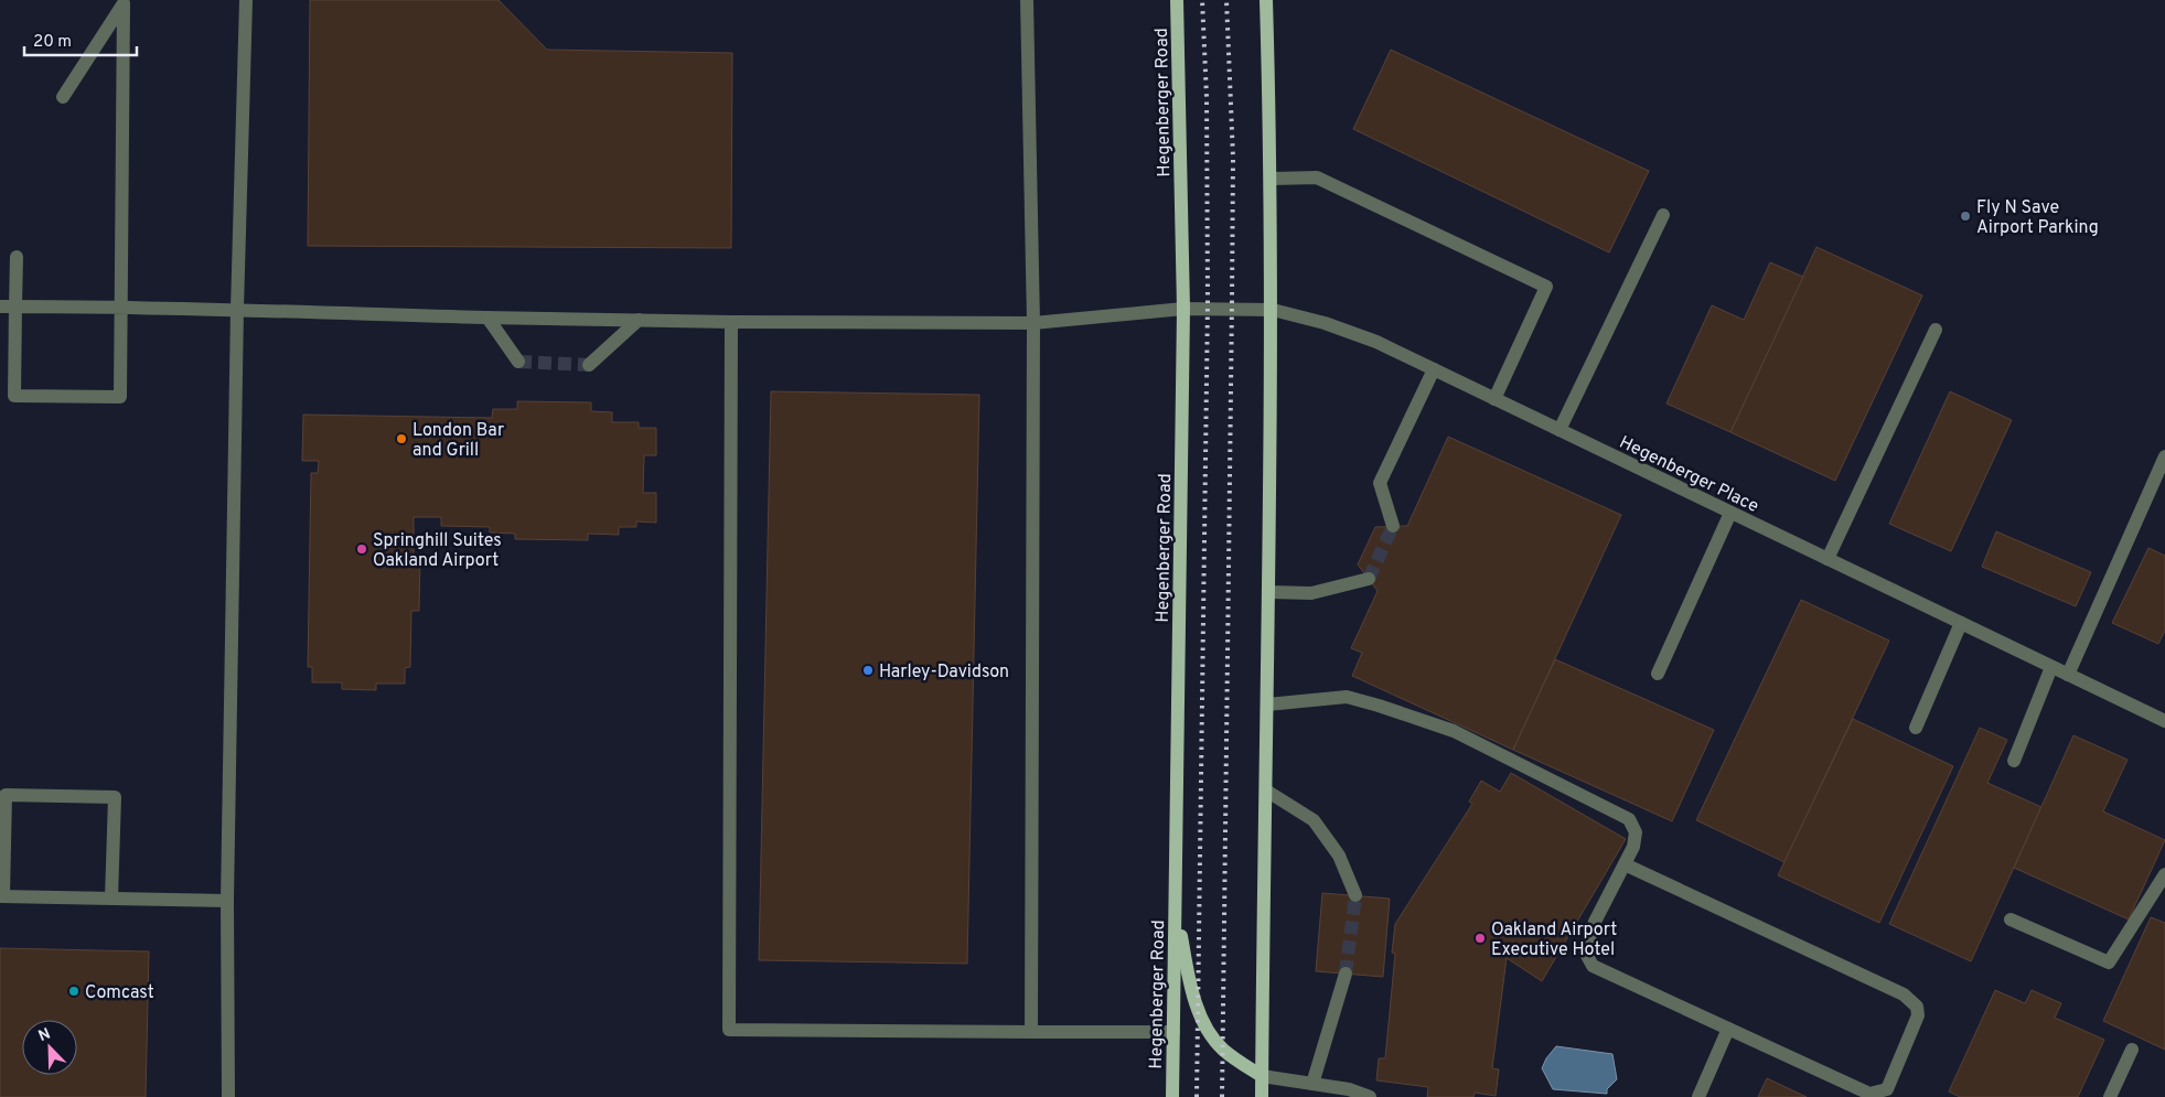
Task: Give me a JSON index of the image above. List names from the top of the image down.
{
  "streets": {
    "main road": ["Hegenberger Road"],
    "street": ["Hegenberger Place"]
  },
  "crossings": [
    ["Hegenberger Road", "Hegenberger Place"]
  ],
  "places": [
    "Fly N Save Airport Parking",
    "London Bar and Grill",
    "Springhill Suites Oakland Airport",
    "Harley-Davidson",
    "Oakland Airport Executive Hotel",
    "Comcast"
  ],
  "scale_bar": "20 m",
  "north": "top left"
}
